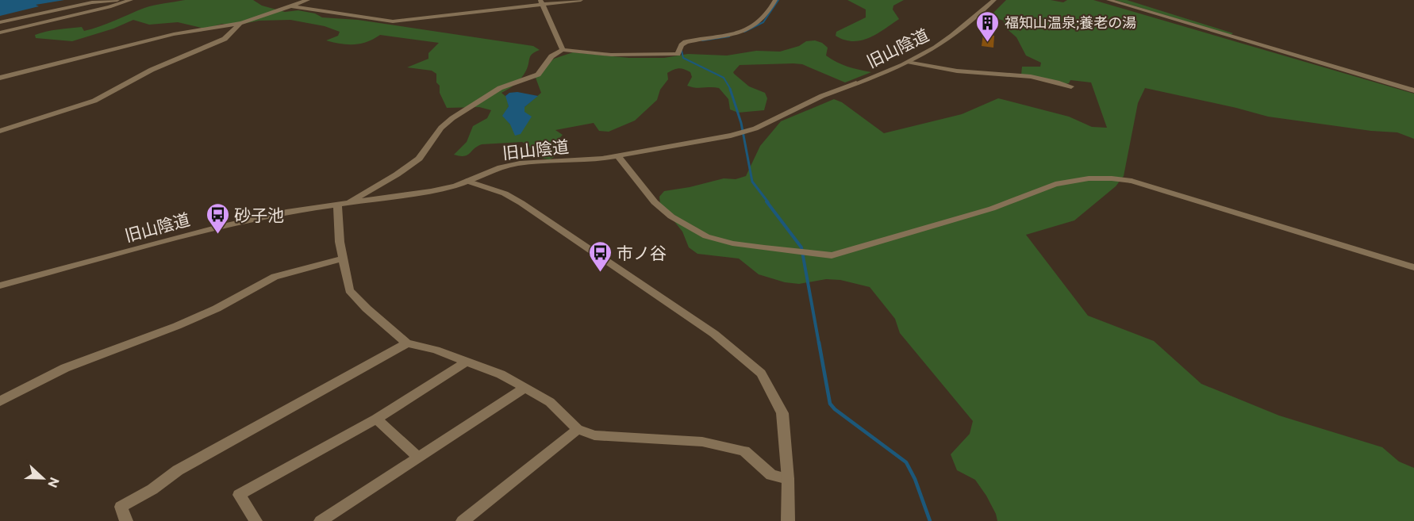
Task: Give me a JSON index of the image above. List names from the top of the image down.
{
  "streets": {
    "street": ["旧山陰道"]
  },
  "places": {
    "building": ["福知山温泉;養老の湯"],
    "bus stop": ["砂子池", "市ノ谷"]
  },
  "north": "right"
}
